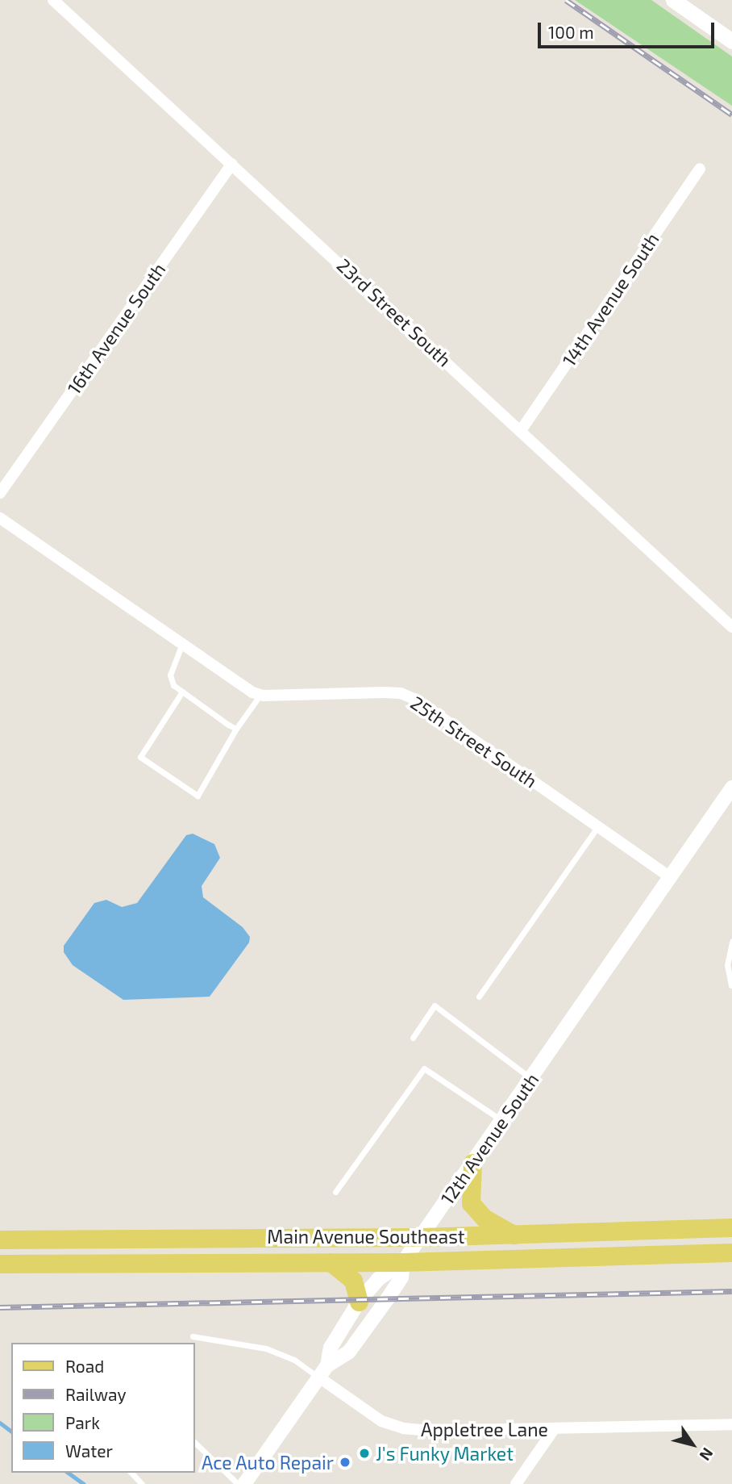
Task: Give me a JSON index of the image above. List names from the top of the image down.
{
  "streets": {
    "main road": ["Main Avenue Southeast"],
    "street": [
      "14th Avenue South",
      "23rd Street South",
      "16th Avenue South",
      "25th Street South",
      "12th Avenue South",
      "Appletree Lane"
    ]
  },
  "crossings": [
    ["14th Avenue South", "23rd Street South"],
    ["23rd Street South", "16th Avenue South"],
    ["25th Street South", "12th Avenue South"],
    ["12th Avenue South", "Main Avenue Southeast"],
    ["12th Avenue South", "Appletree Lane"]
  ],
  "places": ["J's Funky Market", "Ace Auto Repair"],
  "legend": [
    "Road",
    "Railway",
    "Park",
    "Water"
  ],
  "scale_bar": "100 m",
  "north": "bottom right"
}
